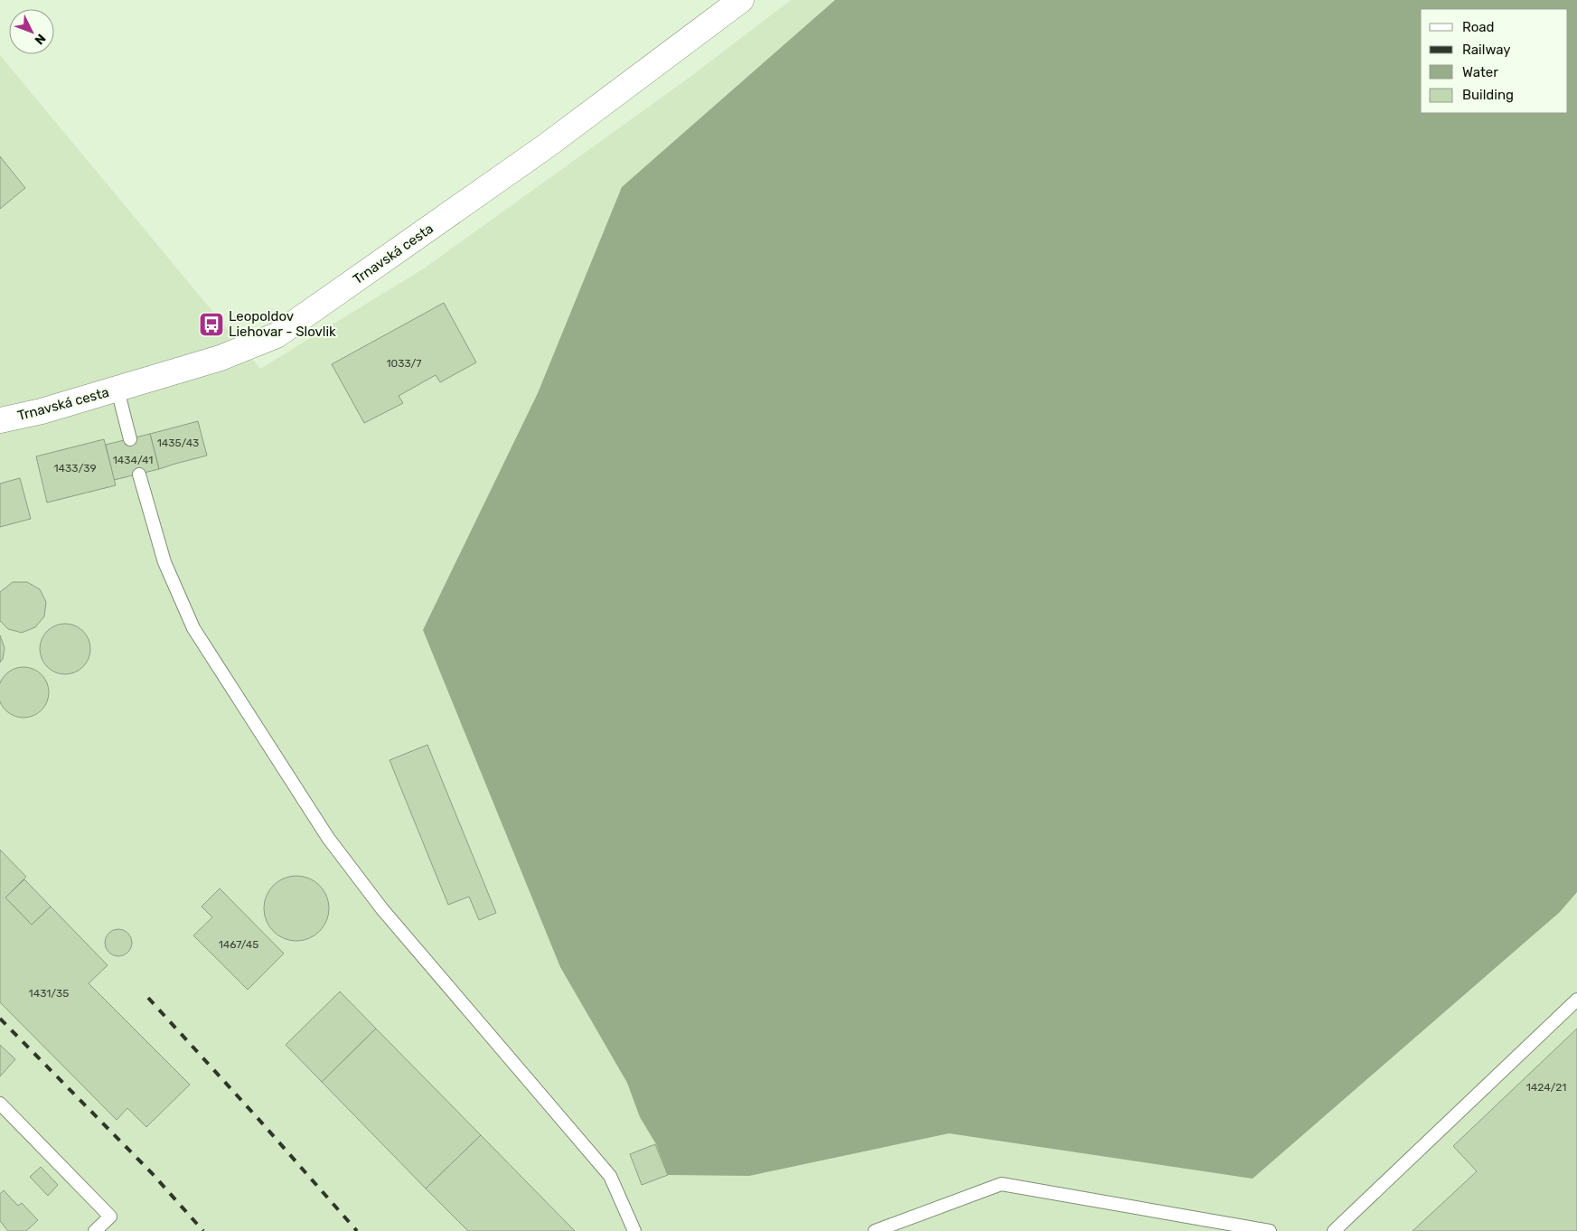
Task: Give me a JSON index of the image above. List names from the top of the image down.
{
  "streets": {
    "street": ["Trnavská cesta"]
  },
  "places": {
    "bus stop": ["Leopoldov Liehovar - Slovlik"]
  },
  "house_numbers": [
    "1033/7",
    "1435/43",
    "1434/41",
    "1433/39",
    "1467/45",
    "1431/35",
    "1424/21"
  ],
  "legend": [
    "Road",
    "Railway",
    "Water",
    "Building"
  ],
  "north": "bottom right"
}
